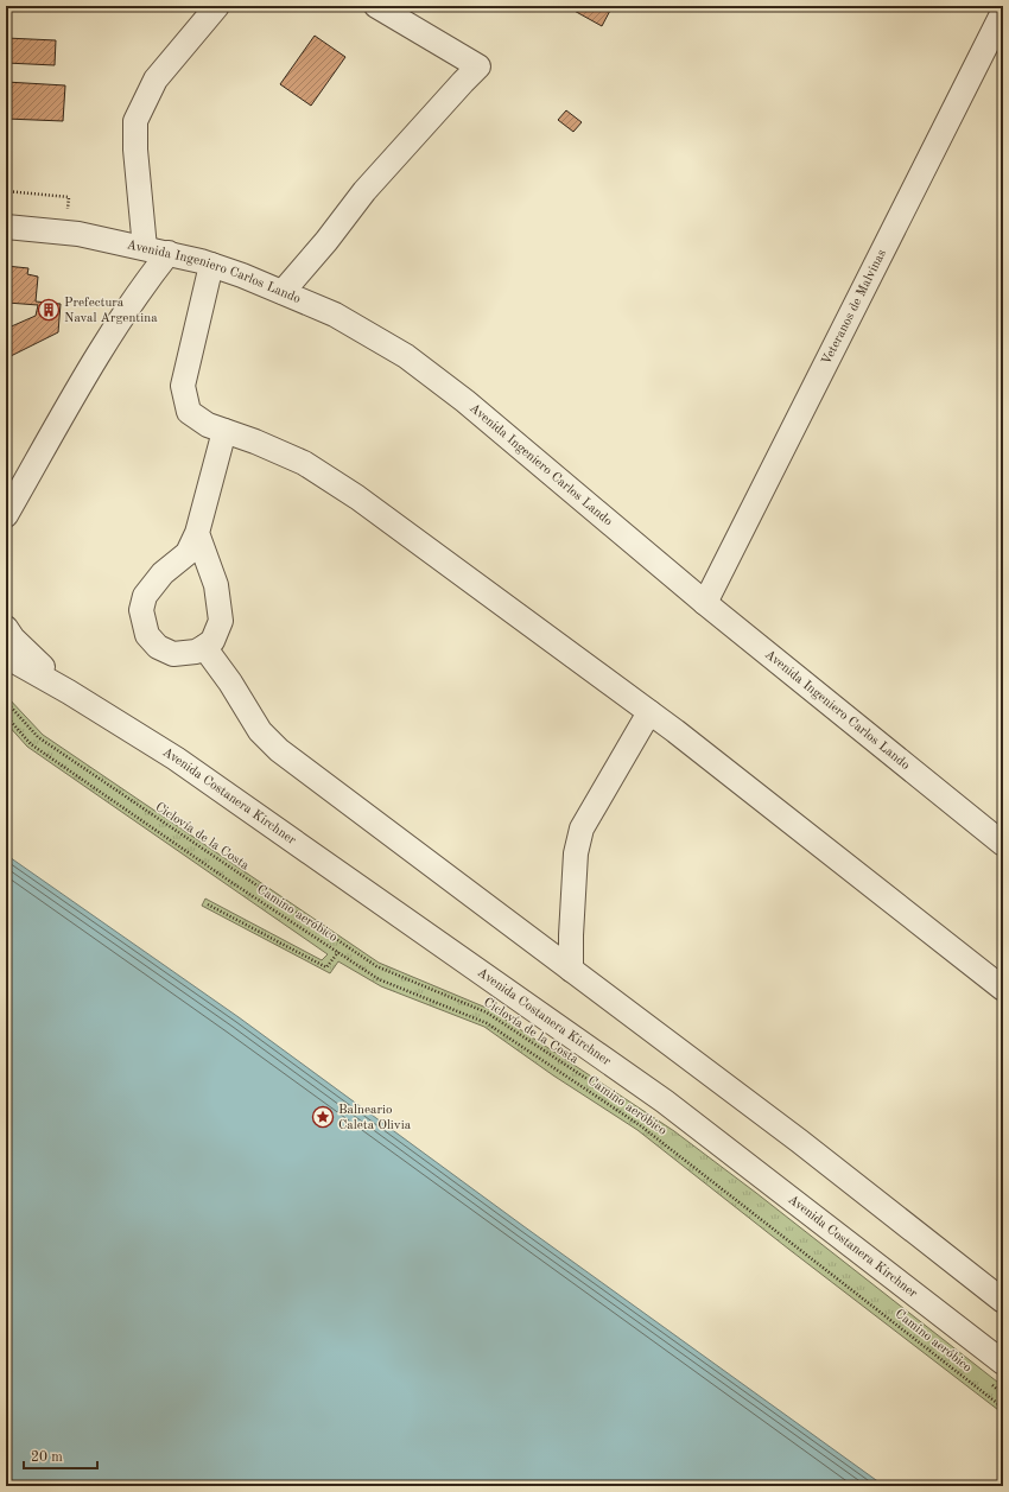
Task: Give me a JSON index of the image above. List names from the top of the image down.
{
  "streets": {
    "street": ["Avenida Ingeniero Carlos Lando", "Veteranos de Malvinas", "Avenida Costanera Kirchner"],
    "path": ["Ciclovía de la Costa", "Camino aeróbico"]
  },
  "crossings": [
    ["Avenida Ingeniero Carlos Lando", "Veteranos de Malvinas"]
  ],
  "places": {
    "building": ["Prefectura Naval Argentina"],
    "place": ["Balneario Caleta Olivia"]
  },
  "scale_bar": "20 m"
}
